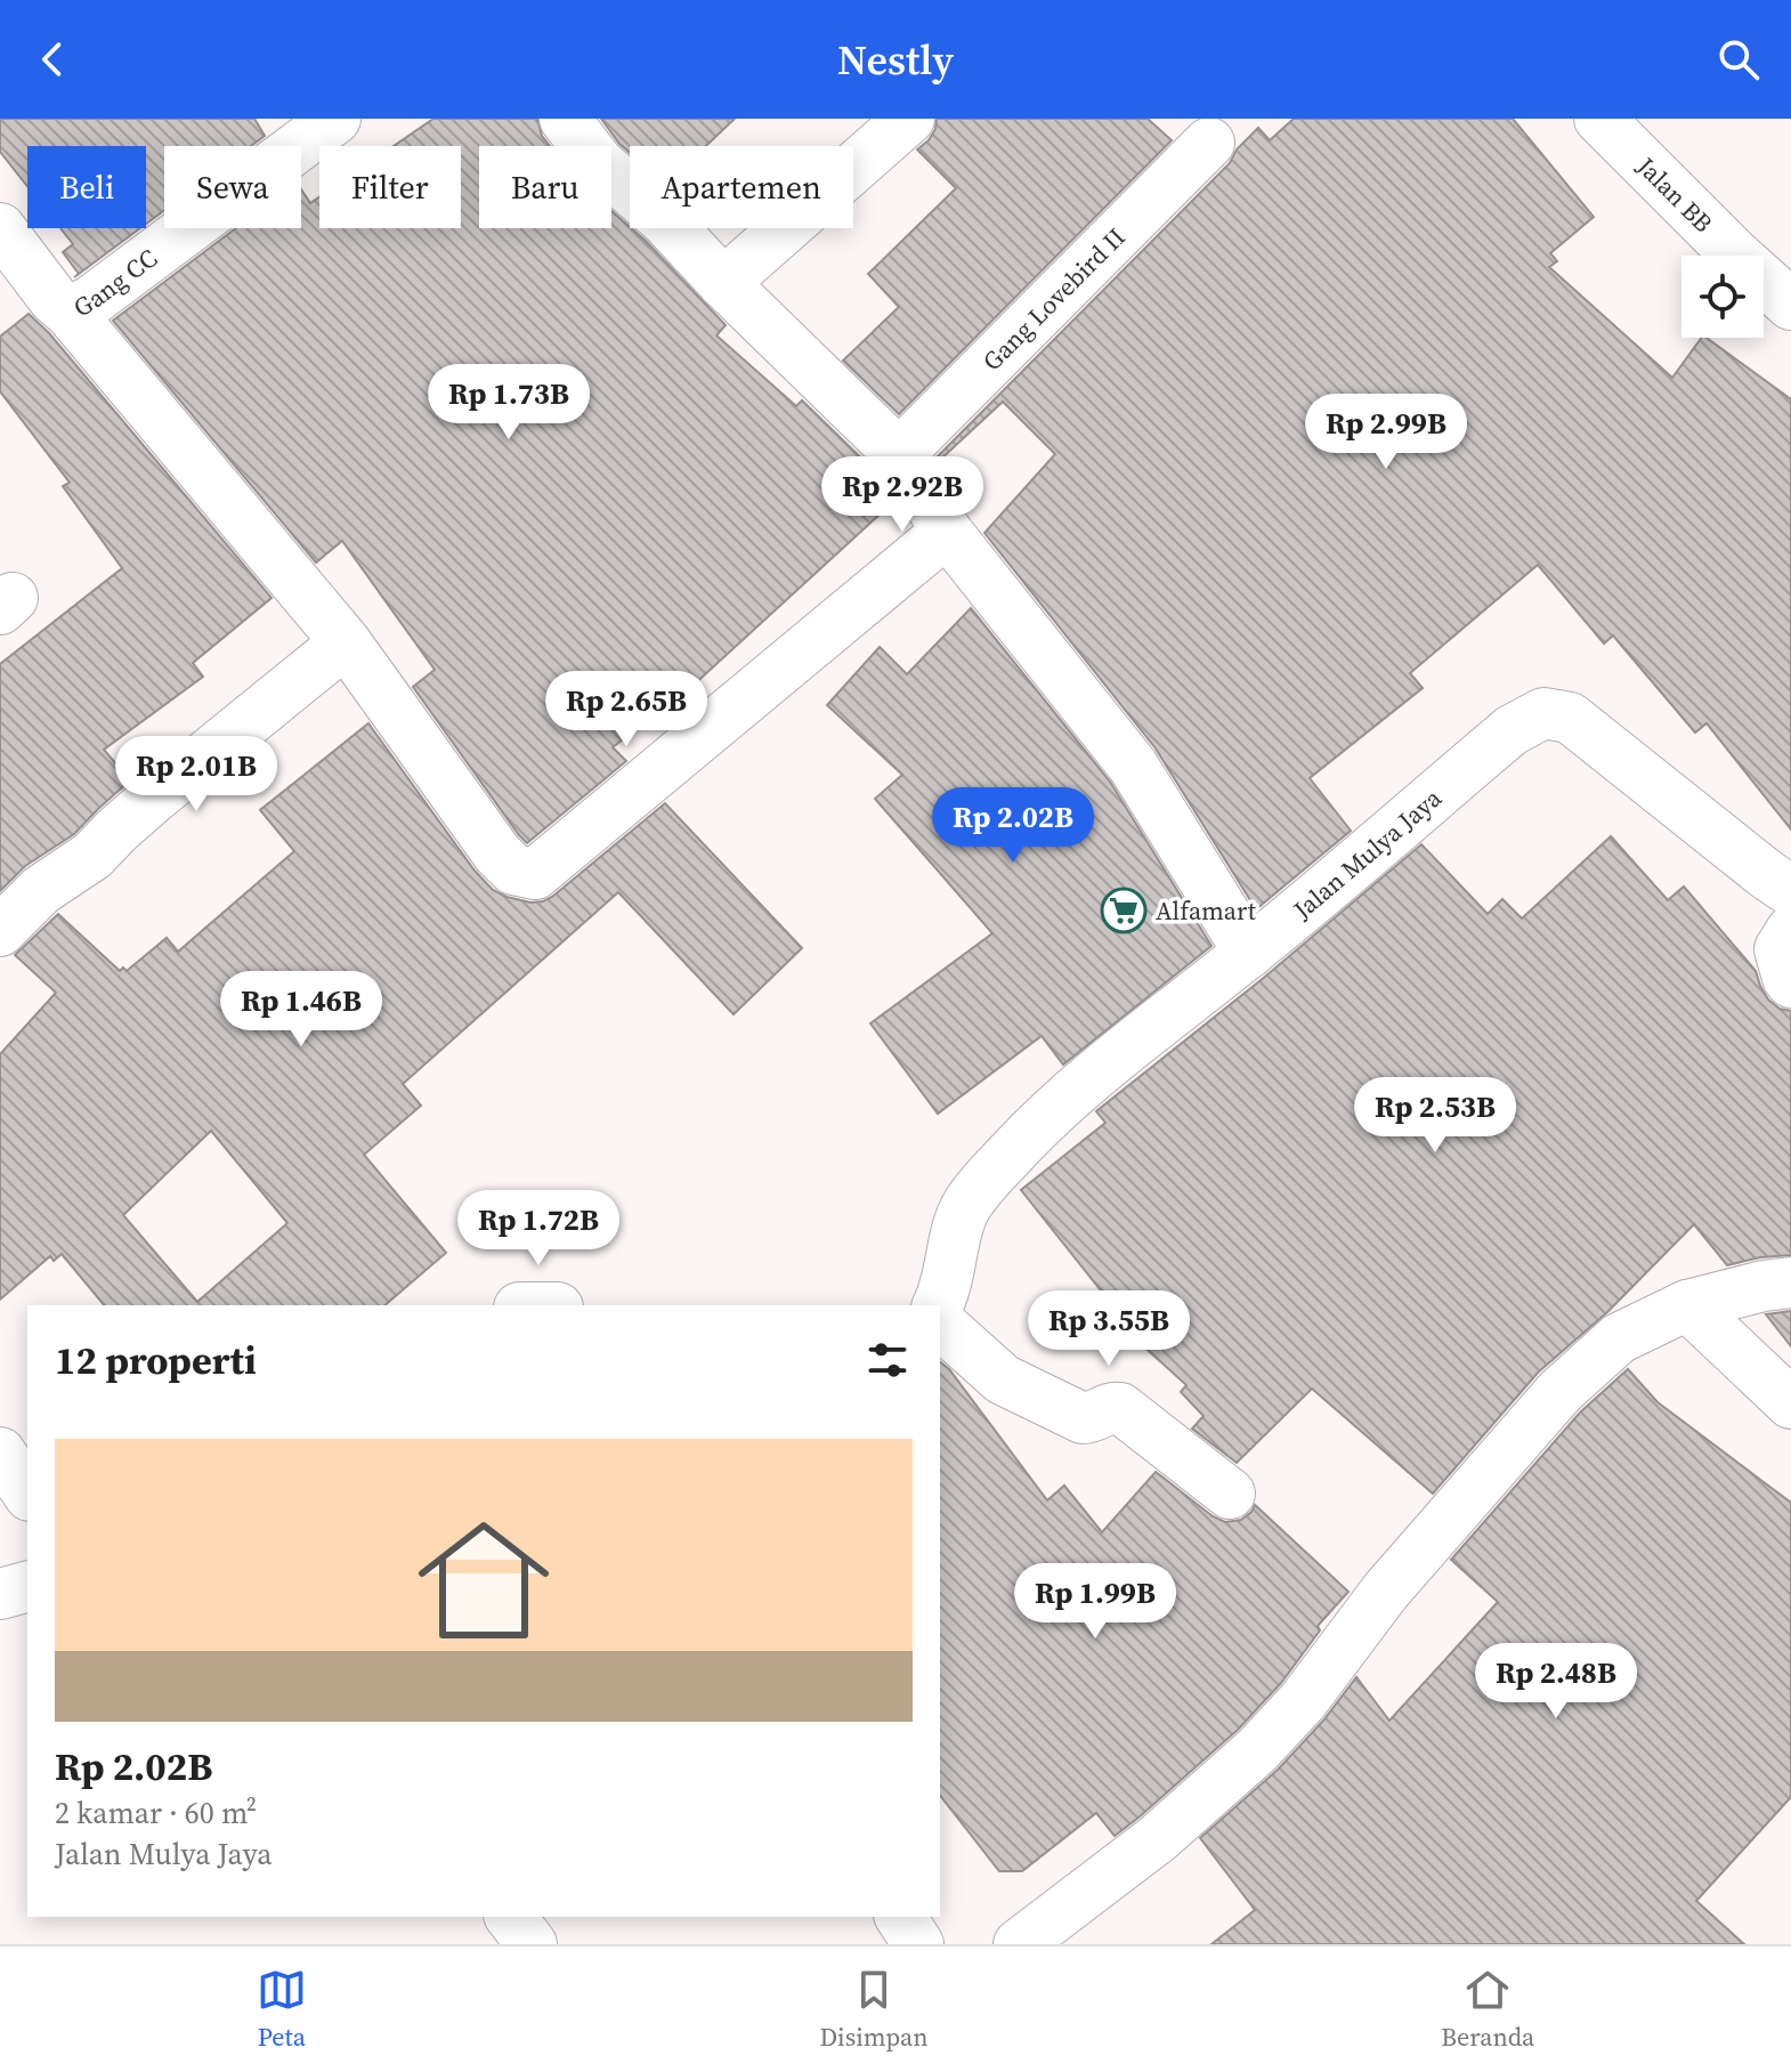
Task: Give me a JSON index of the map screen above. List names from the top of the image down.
{
  "streets": {
    "street": [
      "Jalan BB",
      "Gang CC",
      "Gang Lovebird II",
      "Jalan Mulya Jaya"
    ]
  },
  "places": {
    "supermarket": ["Alfamart"]
  },
  "page": {
    "header": "Nestly",
    "chip": [
      "Beli",
      "Sewa",
      "Filter",
      "Baru",
      "Apartemen"
    ],
    "price": [
      "Rp 1.73B",
      "Rp 2.99B",
      "Rp 2.92B",
      "Rp 2.65B",
      "Rp 2.01B",
      "Rp 2.02B",
      "Rp 1.46B",
      "Rp 2.53B",
      "Rp 1.72B",
      "Rp 3.55B",
      "Rp 1.99B",
      "Rp 2.48B"
    ],
    "heading": "12 properti",
    "list": [
      {
        "name": "Rp 2.02B",
        "note": "2 kamar · 60 m² · Jalan Mulya Jaya"
      }
    ],
    "tabs": ["Peta", "Disimpan", "Beranda"]
  }
}
